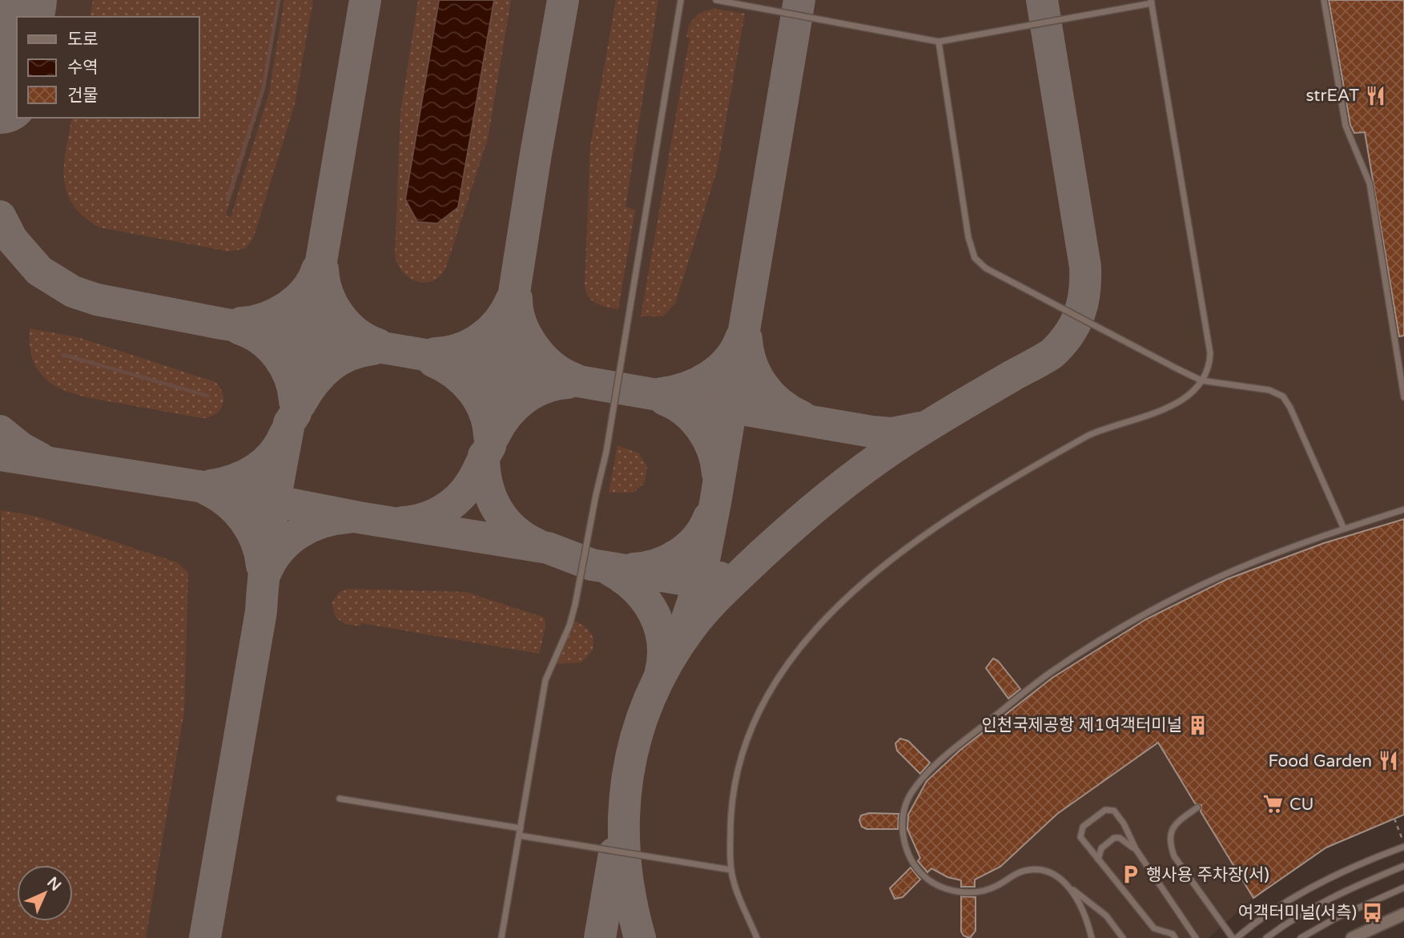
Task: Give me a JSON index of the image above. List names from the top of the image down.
{
  "places": {
    "restaurant": ["strEAT", "Food Garden"],
    "building": ["인천국제공항 제1여객터미널"],
    "supermarket": ["CU"],
    "parking": ["행사용 주차장(서)"],
    "bus stop": ["여객터미널(서측)"]
  },
  "legend": ["도로", "수역", "건물"],
  "north": "top right"
}
